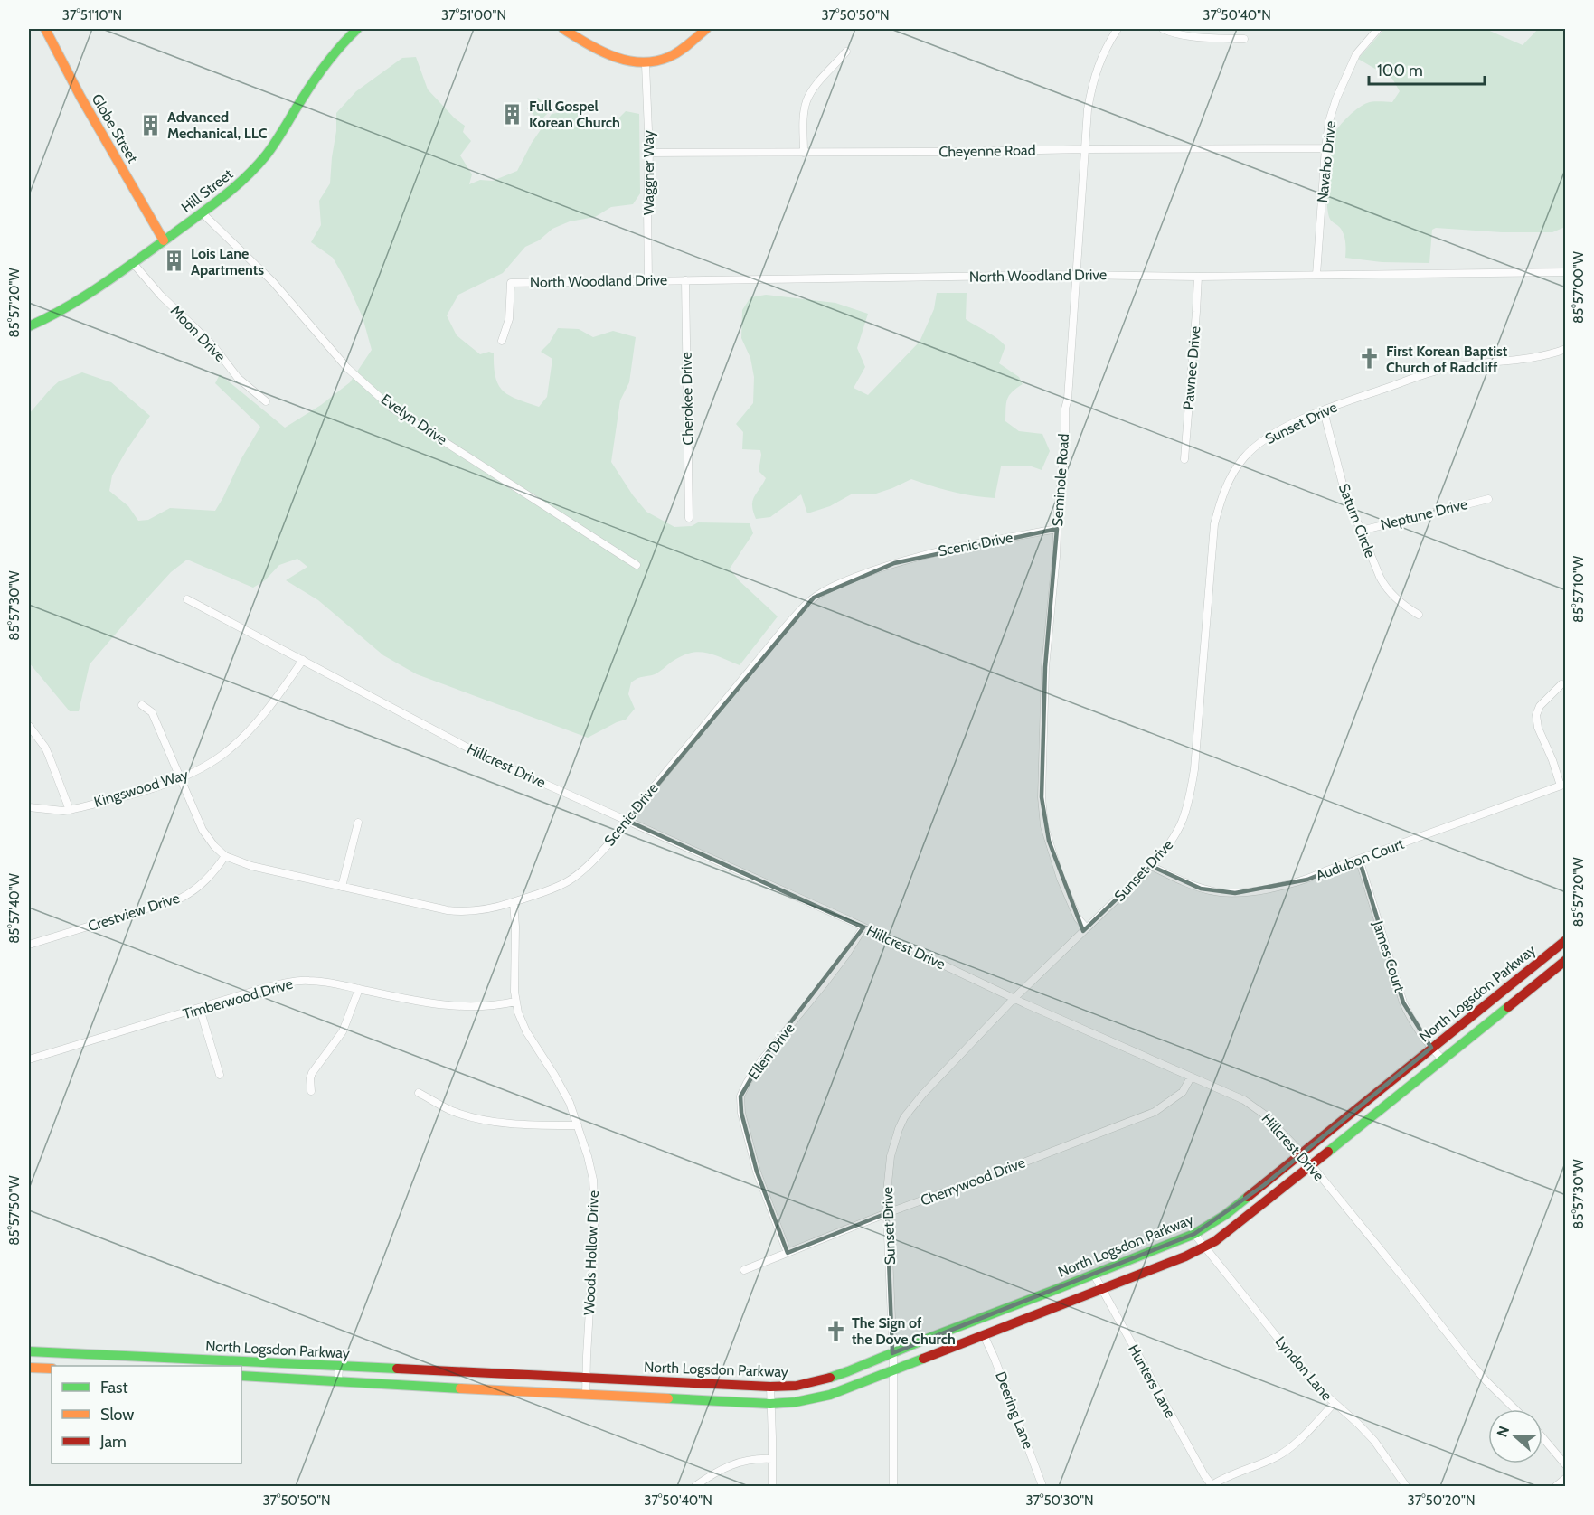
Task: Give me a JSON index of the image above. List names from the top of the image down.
{
  "streets": {
    "main road": ["Globe Street", "Hill Street", "North Logsdon Parkway"],
    "street": [
      "Cheyenne Road",
      "Navaho Drive",
      "Waggner Way",
      "North Woodland Drive",
      "Moon Drive",
      "Pawnee Drive",
      "Cherokee Drive",
      "Evelyn Drive",
      "Sunset Drive",
      "Seminole Road",
      "Neptune Drive",
      "Saturn Circle",
      "Scenic Drive",
      "Hillcrest Drive",
      "Kingswood Way",
      "Audubon Court",
      "Crestview Drive",
      "James Court",
      "Timberwood Drive",
      "Ellen Drive",
      "Cherrywood Drive",
      "Woods Hollow Drive",
      "Lyndon Lane",
      "Hunters Lane",
      "Deering Lane"
    ]
  },
  "crossings": [
    ["Globe Street", "Hill Street"],
    ["Cheyenne Road", "Navaho Drive"],
    ["Cheyenne Road", "Waggner Way"],
    ["Cheyenne Road", "Seminole Road"],
    ["Navaho Drive", "North Woodland Drive"],
    ["Waggner Way", "North Woodland Drive"],
    ["Hill Street", "Moon Drive"],
    ["Hill Street", "Evelyn Drive"],
    ["North Woodland Drive", "Pawnee Drive"],
    ["North Woodland Drive", "Cherokee Drive"],
    ["North Woodland Drive", "Seminole Road"],
    ["Sunset Drive", "Seminole Road"],
    ["Sunset Drive", "Saturn Circle"],
    ["Sunset Drive", "Hillcrest Drive"],
    ["Sunset Drive", "Audubon Court"],
    ["Sunset Drive", "North Logsdon Parkway"],
    ["Sunset Drive", "Cherrywood Drive"],
    ["Seminole Road", "Scenic Drive"],
    ["Neptune Drive", "Saturn Circle"],
    ["Scenic Drive", "Hillcrest Drive"],
    ["Scenic Drive", "Kingswood Way"],
    ["Scenic Drive", "Crestview Drive"],
    ["Scenic Drive", "Woods Hollow Drive"],
    ["Hillcrest Drive", "Kingswood Way"],
    ["Hillcrest Drive", "North Logsdon Parkway"],
    ["Hillcrest Drive", "Ellen Drive"],
    ["Hillcrest Drive", "Cherrywood Drive"],
    ["Audubon Court", "James Court"],
    ["James Court", "North Logsdon Parkway"],
    ["North Logsdon Parkway", "Woods Hollow Drive"],
    ["North Logsdon Parkway", "Lyndon Lane"],
    ["North Logsdon Parkway", "Hunters Lane"],
    ["North Logsdon Parkway", "Deering Lane"],
    ["Timberwood Drive", "Woods Hollow Drive"],
    ["Ellen Drive", "Cherrywood Drive"]
  ],
  "places": {
    "building": ["Full Gospel Korean Church", "Advanced Mechanical, LLC", "Lois Lane Apartments"],
    "church": ["First Korean Baptist Church of Radcliff", "The Sign of the Dove Church"]
  },
  "legend": ["Fast", "Slow", "Jam"],
  "scale_bar": "100 m",
  "north": "left",
  "coordinates": [
    "37°51'10\"N",
    "37°51'00\"N",
    "37°50'50\"N",
    "37°50'40\"N",
    "85°57'00\"W",
    "85°57'20\"W",
    "85°57'10\"W",
    "85°57'30\"W",
    "85°57'40\"W",
    "85°57'50\"W",
    "37°50'30\"N",
    "37°50'20\"N"
  ]
}
